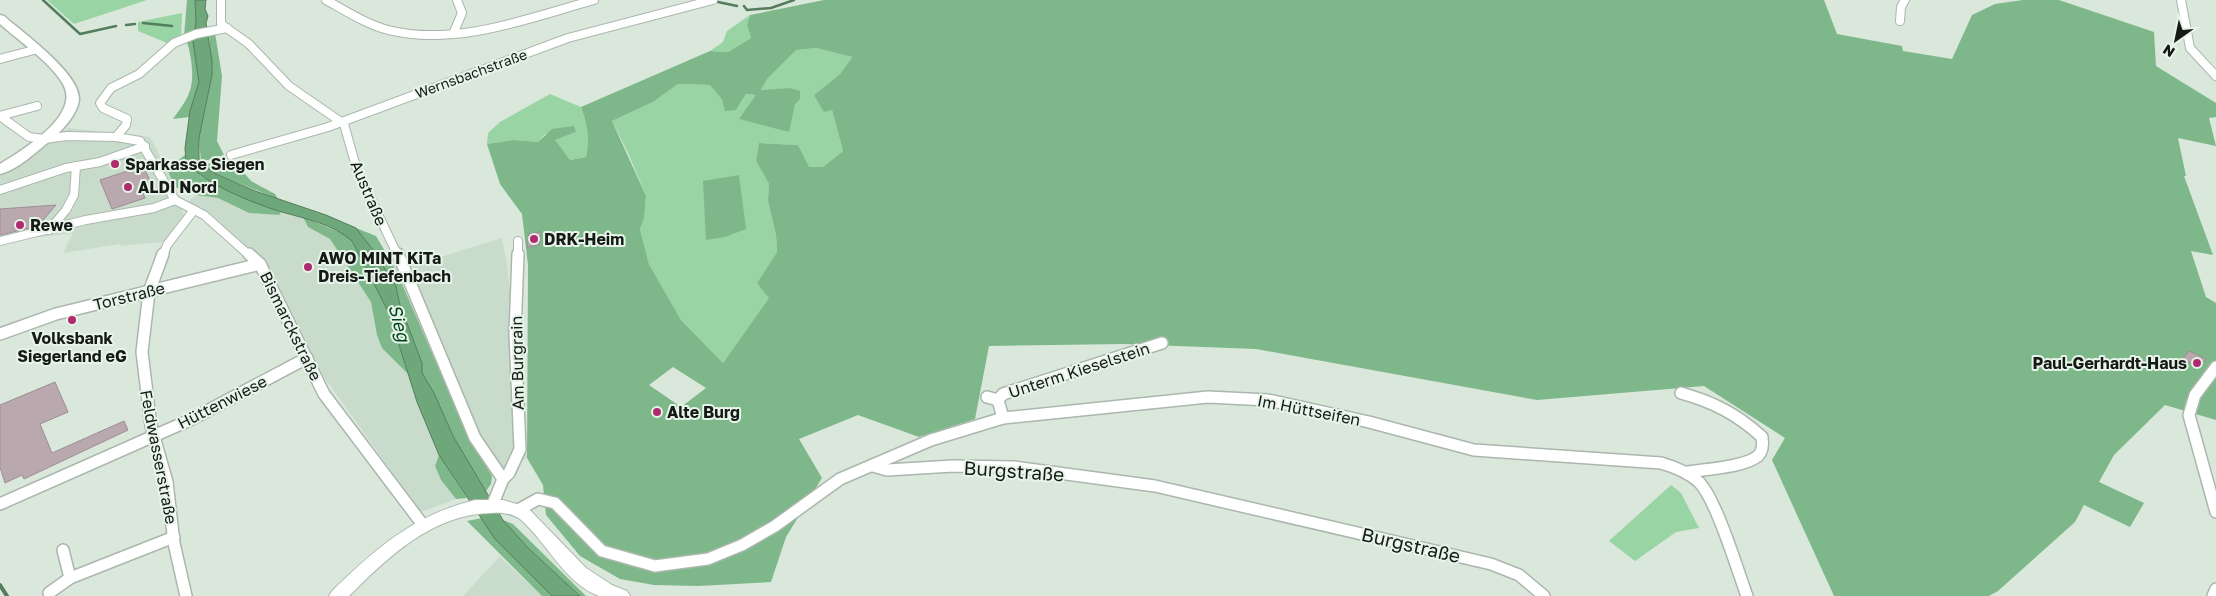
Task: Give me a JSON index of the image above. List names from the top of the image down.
{
  "streets": {
    "street": [
      "Wernsbachstraße",
      "Austraße",
      "Torstraße",
      "Bismarckstraße",
      "Am Burgrain",
      "Unterm Kieselstein",
      "Hüttenwiese",
      "Im Hüttseifen",
      "Feldwasserstraße",
      "Burgstraße"
    ]
  },
  "crossings": [
    ["Wernsbachstraße", "Austraße"],
    ["Austraße", "Am Burgrain"],
    ["Torstraße", "Bismarckstraße"],
    ["Torstraße", "Feldwasserstraße"],
    ["Bismarckstraße", "Hüttenwiese"],
    ["Bismarckstraße", "Feldwasserstraße"],
    ["Unterm Kieselstein", "Im Hüttseifen"],
    ["Hüttenwiese", "Feldwasserstraße"],
    ["Im Hüttseifen", "Burgstraße"]
  ],
  "water": ["Sieg"],
  "places": [
    "Sparkasse Siegen",
    "ALDI Nord",
    "Rewe",
    "DRK-Heim",
    "AWO MINT KiTa Dreis-Tiefenbach",
    "Volksbank Siegerland eG",
    "Paul-Gerhardt-Haus",
    "Alte Burg"
  ],
  "north": "bottom left"
}
